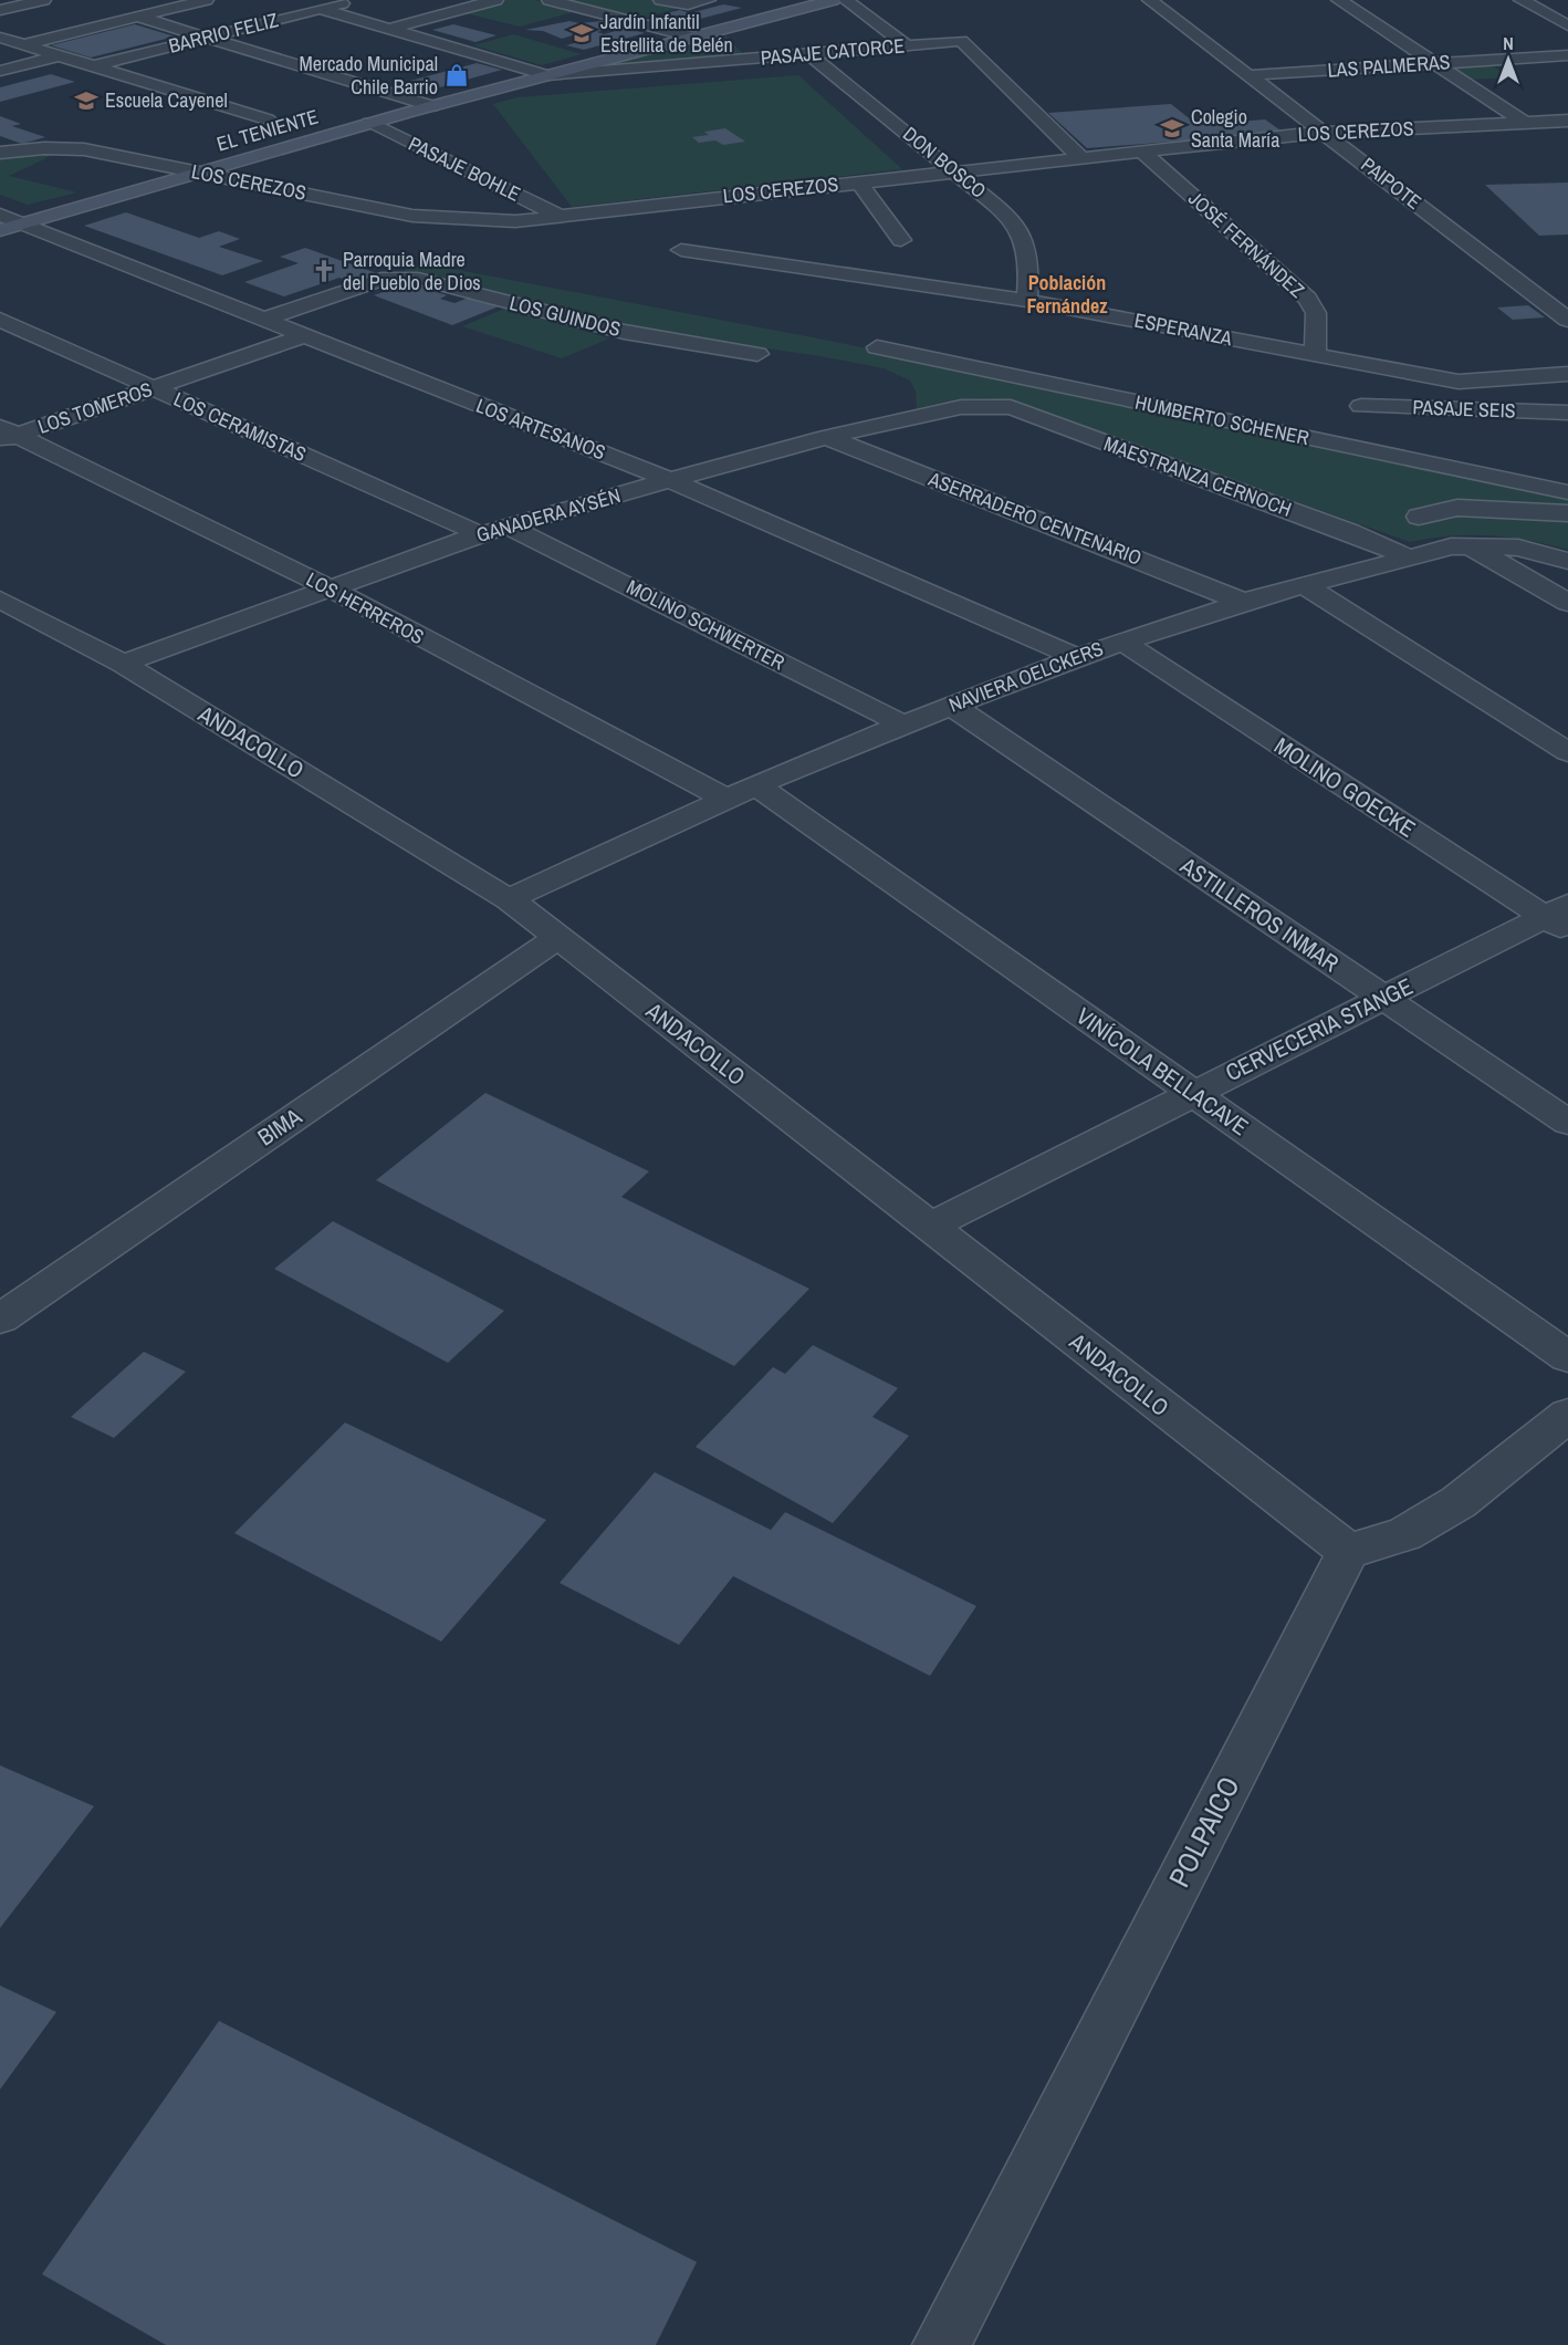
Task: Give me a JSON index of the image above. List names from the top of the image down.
{
  "streets": {
    "main road": ["EL TENIENTE"],
    "street": [
      "BARRIO FELIZ",
      "PASAJE CATORCE",
      "LAS PALMERAS",
      "LOS CEREZOS",
      "DON BOSCO",
      "PASAJE BOHLE",
      "PAIPOTE",
      "JOSÉ FERNÁNDEZ",
      "LOS GUINDOS",
      "ESPERANZA",
      "LOS TOMEROS",
      "PASAJE SEIS",
      "HUMBERTO SCHENER",
      "LOS CERAMISTAS",
      "LOS ARTESANOS",
      "MAESTRANZA CERNOCH",
      "GANADERA AYSÉN",
      "ASERRADERO CENTENARIO",
      "LOS HERREROS",
      "MOLINO SCHWERTER",
      "NAVIERA OELCKERS",
      "ANDACOLLO",
      "MOLINO GOECKE",
      "ASTILLEROS INMAR",
      "CERVECERIA STANGE",
      "VINÍCOLA BELLACAVE",
      "BIMA",
      "POLPAICO"
    ]
  },
  "crossings": [
    ["PASAJE CATORCE", "EL TENIENTE"],
    ["PASAJE CATORCE", "LOS CEREZOS"],
    ["PASAJE CATORCE", "DON BOSCO"],
    ["LAS PALMERAS", "PAIPOTE"],
    ["EL TENIENTE", "LOS CEREZOS"],
    ["EL TENIENTE", "PASAJE BOHLE"],
    ["EL TENIENTE", "LOS ARTESANOS"],
    ["LOS CEREZOS", "DON BOSCO"],
    ["LOS CEREZOS", "PASAJE BOHLE"],
    ["LOS CEREZOS", "PAIPOTE"],
    ["LOS CEREZOS", "JOSÉ FERNÁNDEZ"],
    ["DON BOSCO", "ESPERANZA"],
    ["JOSÉ FERNÁNDEZ", "ESPERANZA"],
    ["LOS GUINDOS", "LOS ARTESANOS"],
    ["LOS TOMEROS", "LOS CERAMISTAS"],
    ["LOS TOMEROS", "LOS ARTESANOS"],
    ["LOS TOMEROS", "LOS HERREROS"],
    ["LOS CERAMISTAS", "GANADERA AYSÉN"],
    ["LOS ARTESANOS", "GANADERA AYSÉN"],
    ["LOS ARTESANOS", "NAVIERA OELCKERS"],
    ["MAESTRANZA CERNOCH", "GANADERA AYSÉN"],
    ["MAESTRANZA CERNOCH", "NAVIERA OELCKERS"],
    ["GANADERA AYSÉN", "ASERRADERO CENTENARIO"],
    ["GANADERA AYSÉN", "LOS HERREROS"],
    ["GANADERA AYSÉN", "MOLINO SCHWERTER"],
    ["GANADERA AYSÉN", "ANDACOLLO"],
    ["ASERRADERO CENTENARIO", "NAVIERA OELCKERS"],
    ["LOS HERREROS", "NAVIERA OELCKERS"],
    ["MOLINO SCHWERTER", "NAVIERA OELCKERS"],
    ["NAVIERA OELCKERS", "ANDACOLLO"],
    ["NAVIERA OELCKERS", "MOLINO GOECKE"],
    ["NAVIERA OELCKERS", "ASTILLEROS INMAR"],
    ["NAVIERA OELCKERS", "VINÍCOLA BELLACAVE"],
    ["ANDACOLLO", "CERVECERIA STANGE"],
    ["ANDACOLLO", "BIMA"],
    ["ANDACOLLO", "POLPAICO"],
    ["MOLINO GOECKE", "CERVECERIA STANGE"],
    ["ASTILLEROS INMAR", "CERVECERIA STANGE"],
    ["CERVECERIA STANGE", "VINÍCOLA BELLACAVE"]
  ],
  "districts": ["Población Fernández"],
  "places": {
    "school or university": ["Jardín Infantil Estrellita de Belén", "Escuela Cayenel", "Colegio Santa María"],
    "shop": ["Mercado Municipal Chile Barrio"],
    "church": ["Parroquia Madre del Pueblo de Dios"]
  },
  "north": "top"
}
